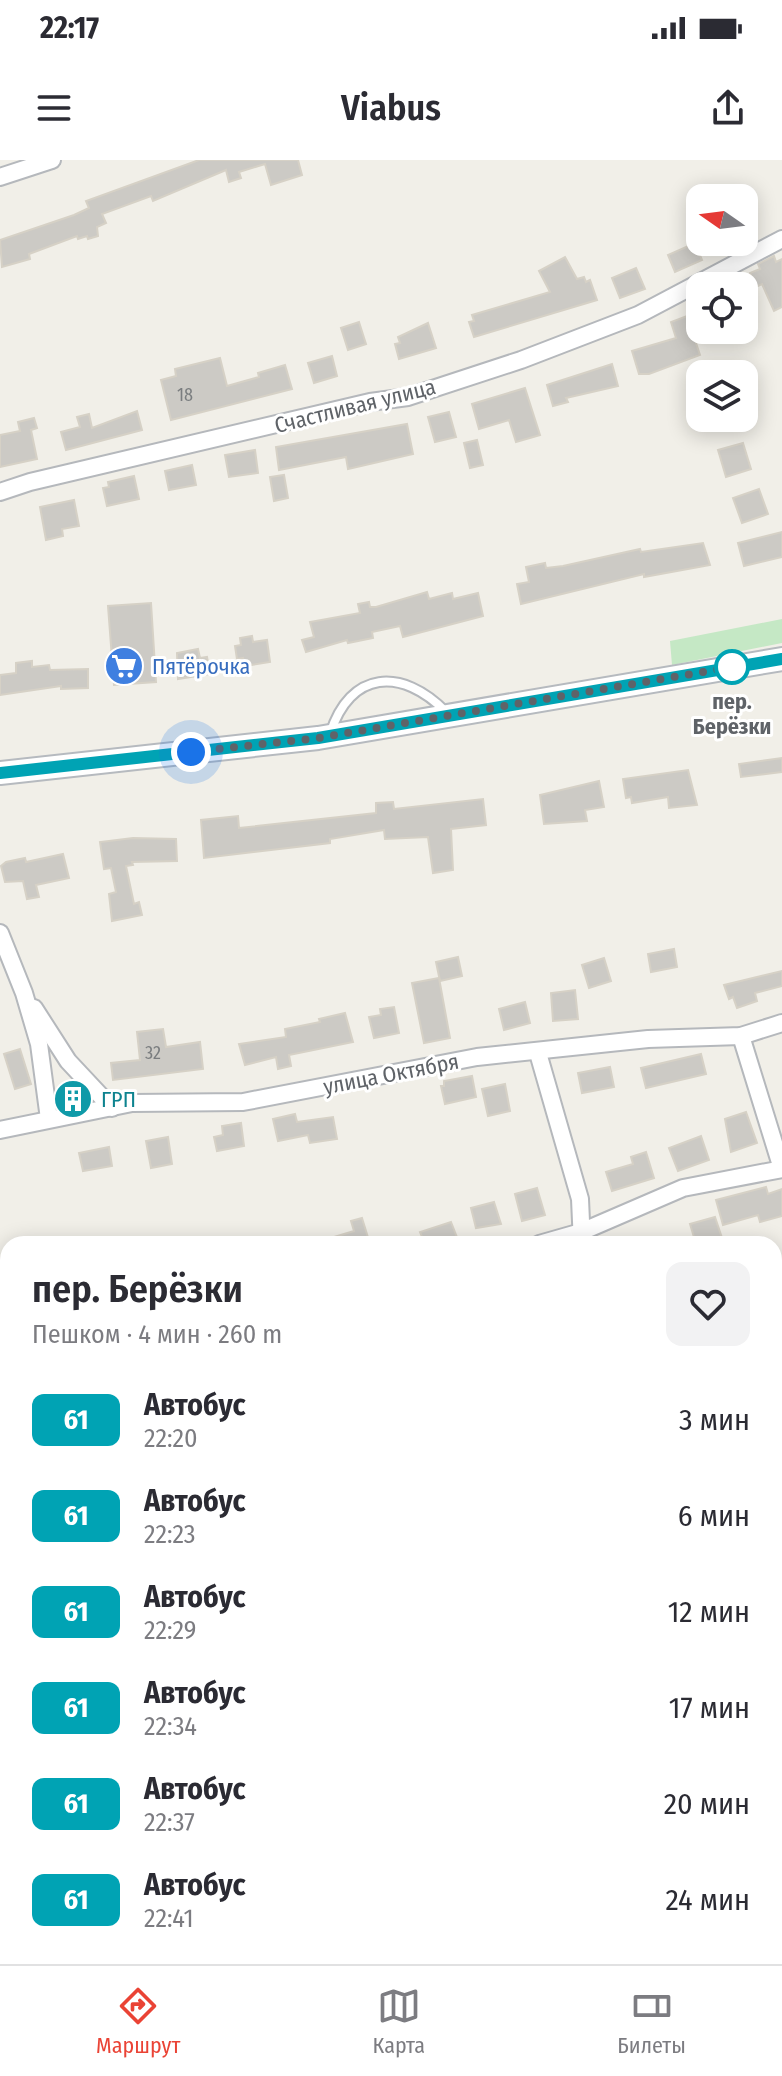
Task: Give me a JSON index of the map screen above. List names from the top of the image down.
{
  "streets": {
    "street": ["Счастливая улица", "улица Октября"]
  },
  "places": {
    "supermarket": ["Пятёрочка"],
    "other": ["пер. Берёзки"],
    "building": ["ГРП"]
  },
  "lines": ["bus line 61"],
  "house_numbers": ["18", "32"],
  "north": "left",
  "page": {
    "status": "22:17",
    "header": "Viabus",
    "heading": ["пер. Берёзки", "Пешком · 4 мин · 260 m"],
    "list": [
      {
        "mark": "61",
        "name": "Автобус",
        "note": "22:20",
        "value": "3 мин"
      },
      {
        "mark": "61",
        "name": "Автобус",
        "note": "22:23",
        "value": "6 мин"
      },
      {
        "mark": "61",
        "name": "Автобус",
        "note": "22:29",
        "value": "12 мин"
      },
      {
        "mark": "61",
        "name": "Автобус",
        "note": "22:34",
        "value": "17 мин"
      },
      {
        "mark": "61",
        "name": "Автобус",
        "note": "22:37",
        "value": "20 мин"
      },
      {
        "mark": "61",
        "name": "Автобус",
        "note": "22:41",
        "value": "24 мин"
      }
    ],
    "tabs": ["Маршрут", "Карта", "Билеты"]
  }
}
